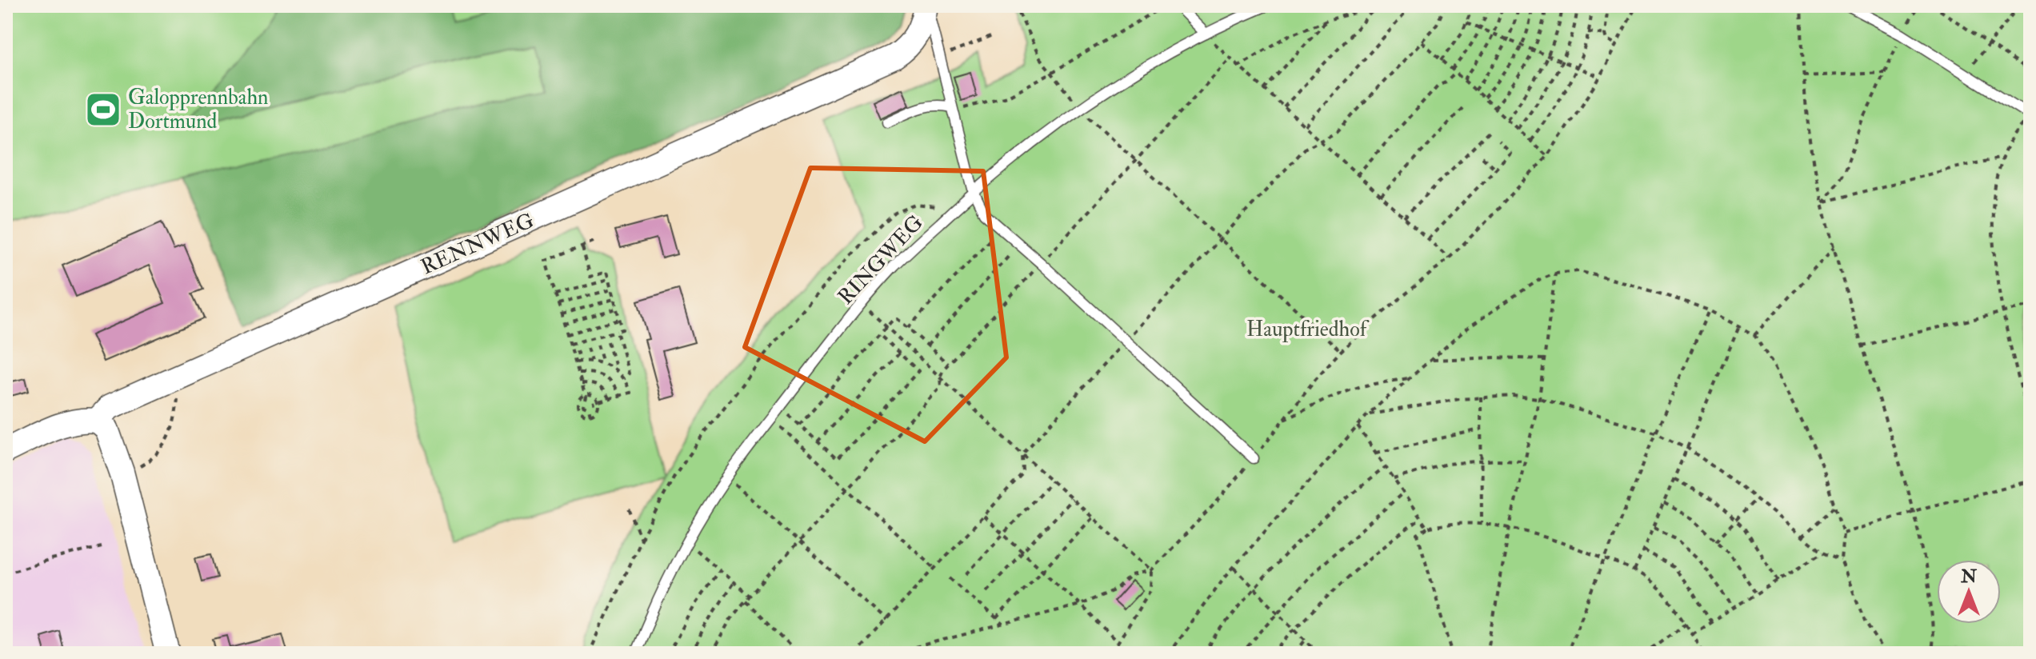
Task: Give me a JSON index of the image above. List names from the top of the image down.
{
  "streets": {
    "street": ["RENNWEG"],
    "lane": ["RINGWEG"]
  },
  "parks": ["Hauptfriedhof"],
  "places": {
    "sports": ["Galopprennbahn Dortmund"]
  },
  "north": "top"
}
